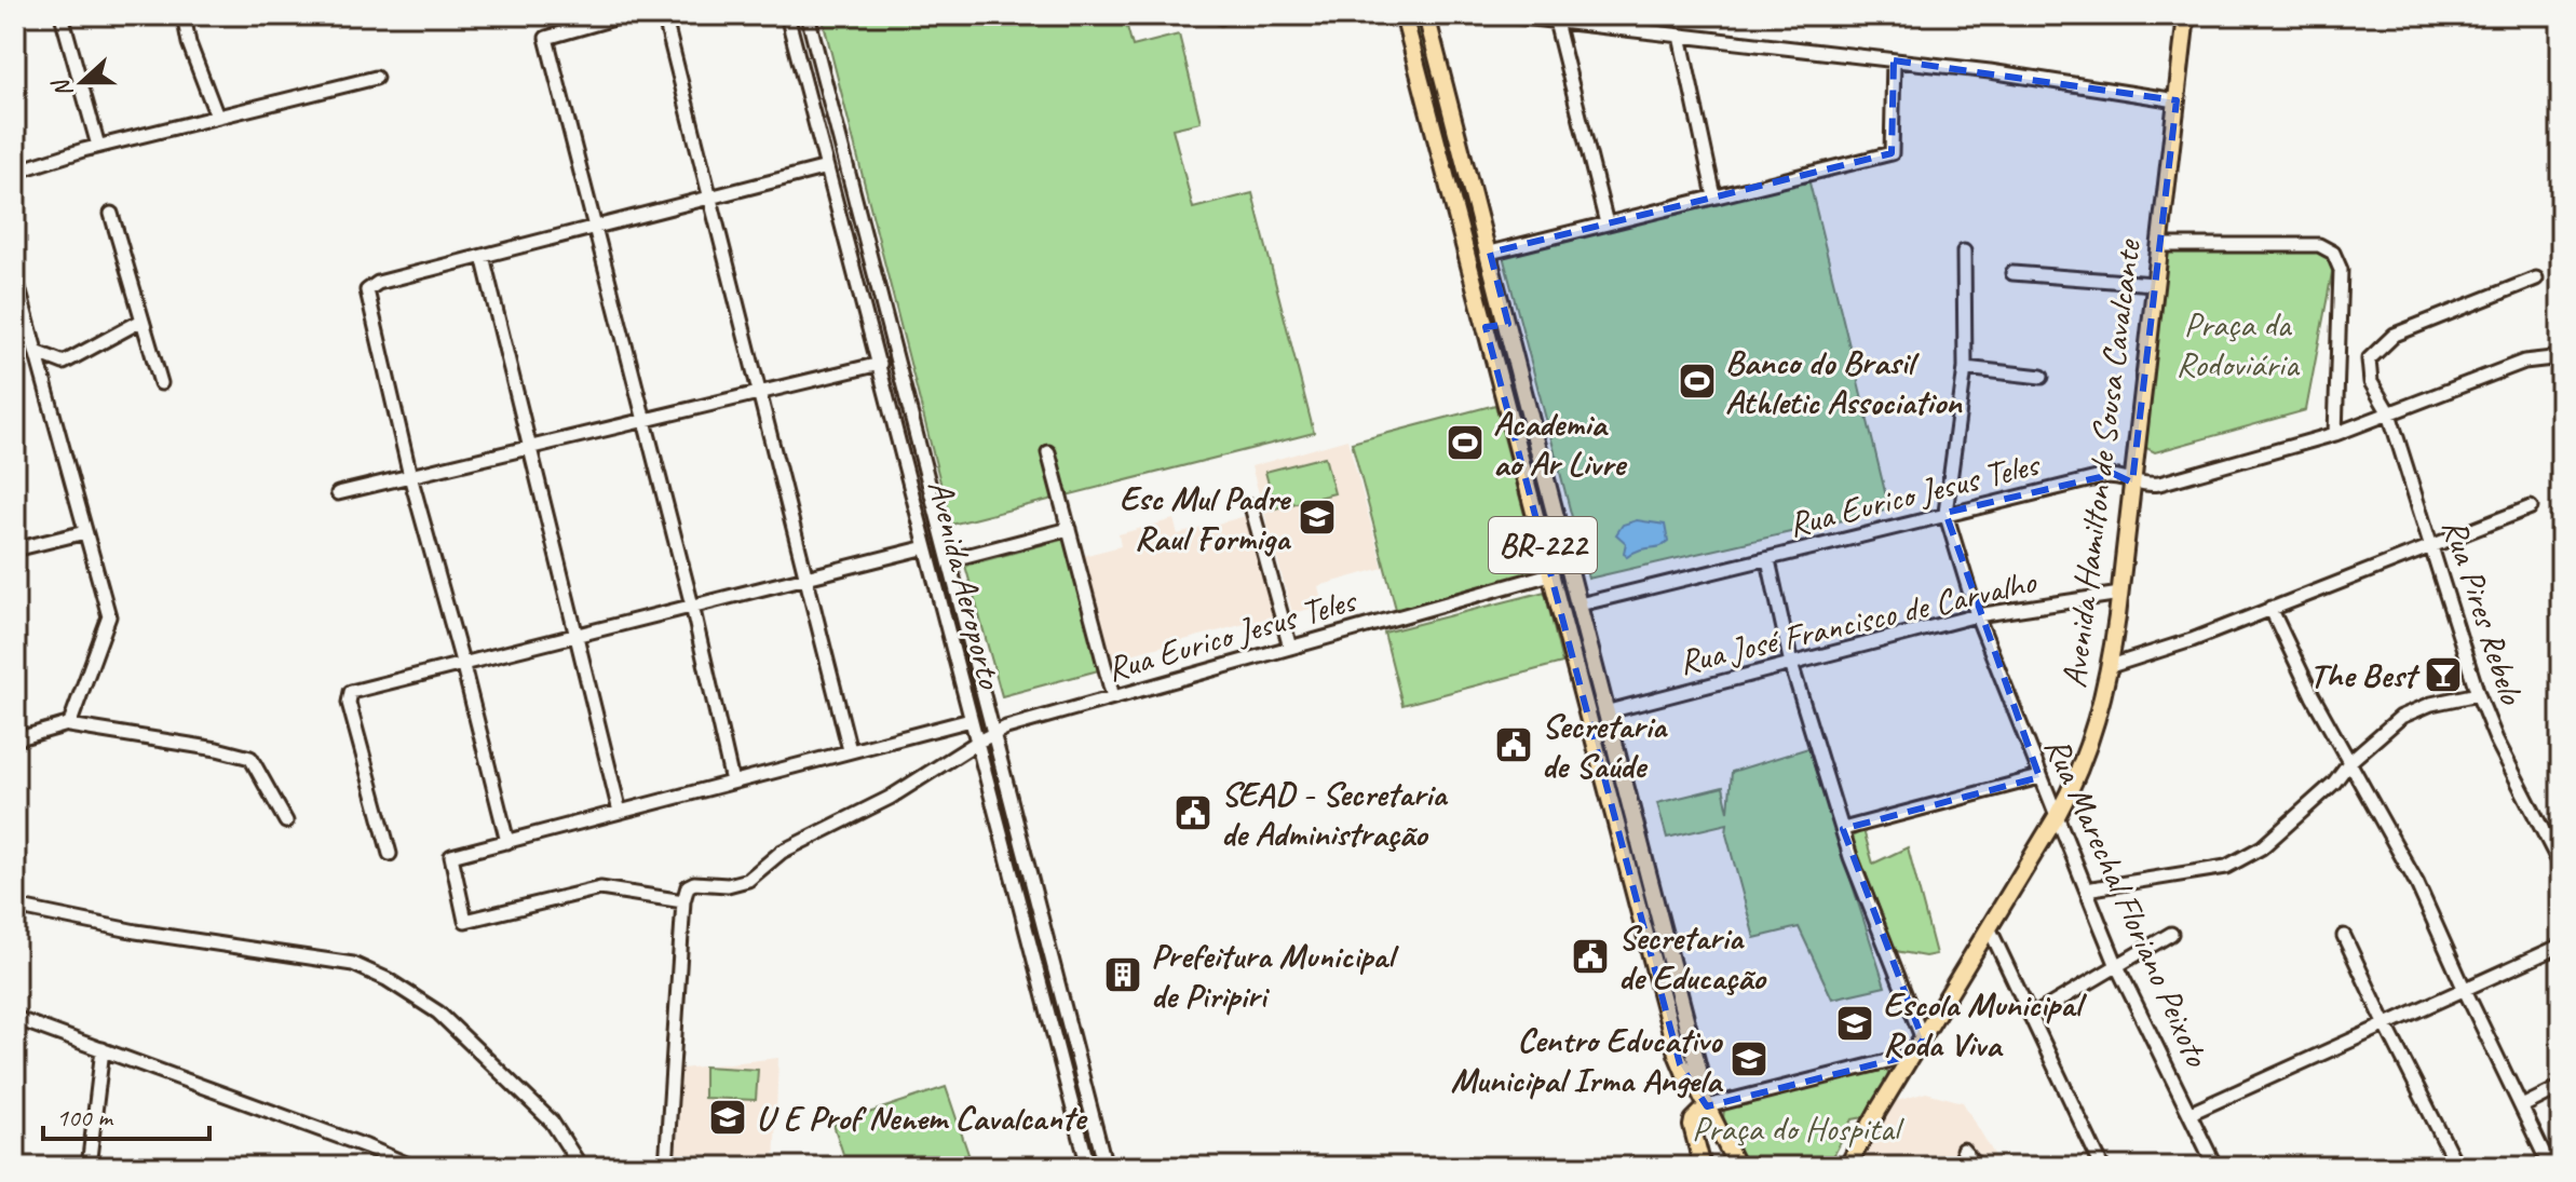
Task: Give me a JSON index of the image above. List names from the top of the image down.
{
  "streets": {
    "main road": ["Avenida Hamilton de Sousa Cavalcante", "BR-222"],
    "street": [
      "Rua Eurico Jesus Teles",
      "Avenida Aeroporto",
      "Rua Pires Rebelo",
      "Rua José Francisco de Carvalho",
      "Rua Marechal Floriano Peixoto"
    ]
  },
  "crossings": [
    ["Avenida Hamilton de Sousa Cavalcante", "Rua Eurico Jesus Teles"],
    ["Avenida Hamilton de Sousa Cavalcante", "Rua José Francisco de Carvalho"],
    ["Avenida Hamilton de Sousa Cavalcante", "Rua Marechal Floriano Peixoto"],
    ["Rua Eurico Jesus Teles", "BR-222"],
    ["Rua Eurico Jesus Teles", "Avenida Aeroporto"],
    ["Rua Eurico Jesus Teles", "Rua Pires Rebelo"],
    ["Rua Eurico Jesus Teles", "Rua Marechal Floriano Peixoto"],
    ["BR-222", "Rua José Francisco de Carvalho"],
    ["Rua José Francisco de Carvalho", "Rua Marechal Floriano Peixoto"]
  ],
  "parks": ["Praça da Rodoviária", "Praça do Hospital"],
  "places": {
    "sports": ["Banco do Brasil Athletic Association", "Academia ao Ar Livre"],
    "school or university": [
      "Esc Mul Padre Raul Formiga",
      "Escola Municipal Roda Viva",
      "Centro Educativo Municipal Irma Angela",
      "U E Prof Nenem Cavalcante"
    ],
    "bar": ["The Best"],
    "public building": ["Secretaria de Saúde", "SEAD - Secretaria de Administração", "Secretaria de Educação"],
    "building": ["Prefeitura Municipal de Piripiri"]
  },
  "scale_bar": "100 m",
  "north": "left"
}
